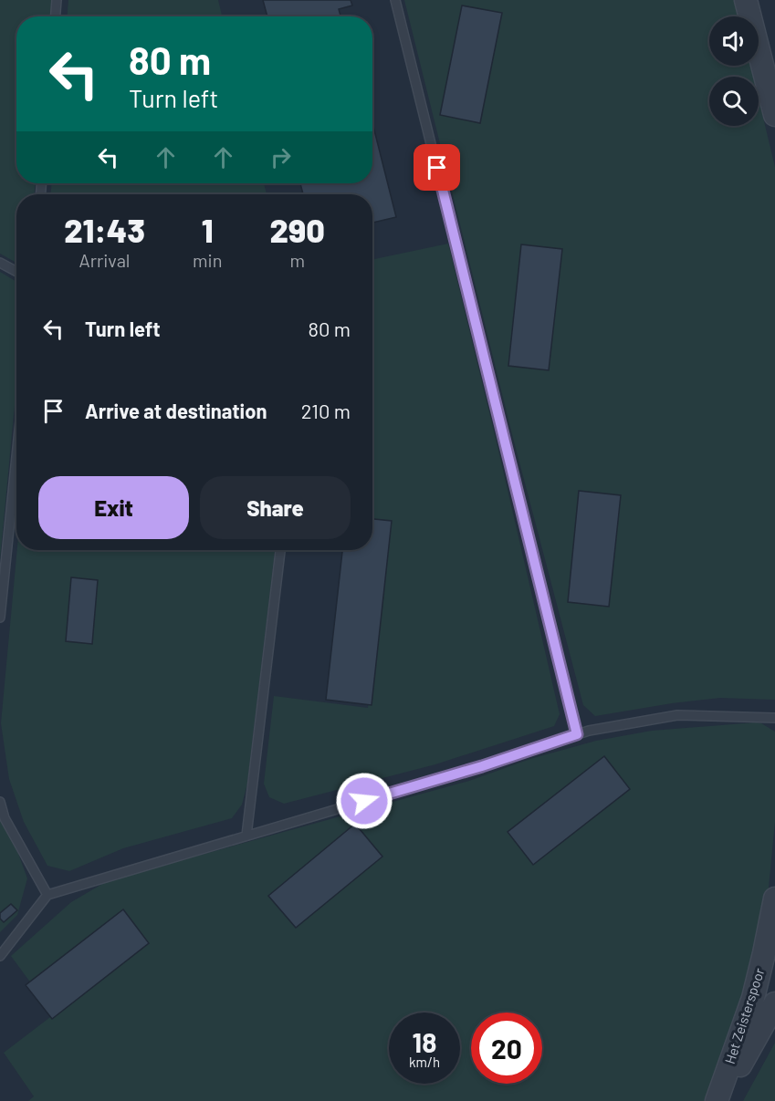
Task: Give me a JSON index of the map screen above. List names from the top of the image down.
{
  "streets": {
    "street": ["Het Zeisterspoor"]
  },
  "page": {
    "turn": ["80 m", "Turn left"],
    "eta": [
      "21:43",
      "Arrival",
      "1",
      "min",
      "290",
      "m"
    ],
    "list": [
      {
        "name": "Turn left",
        "value": "80 m"
      },
      {
        "name": "Arrive at destination",
        "value": "210 m"
      }
    ],
    "buttons": ["Exit", "Share"],
    "speed": "18 km/h",
    "limit": "20"
  }
}
